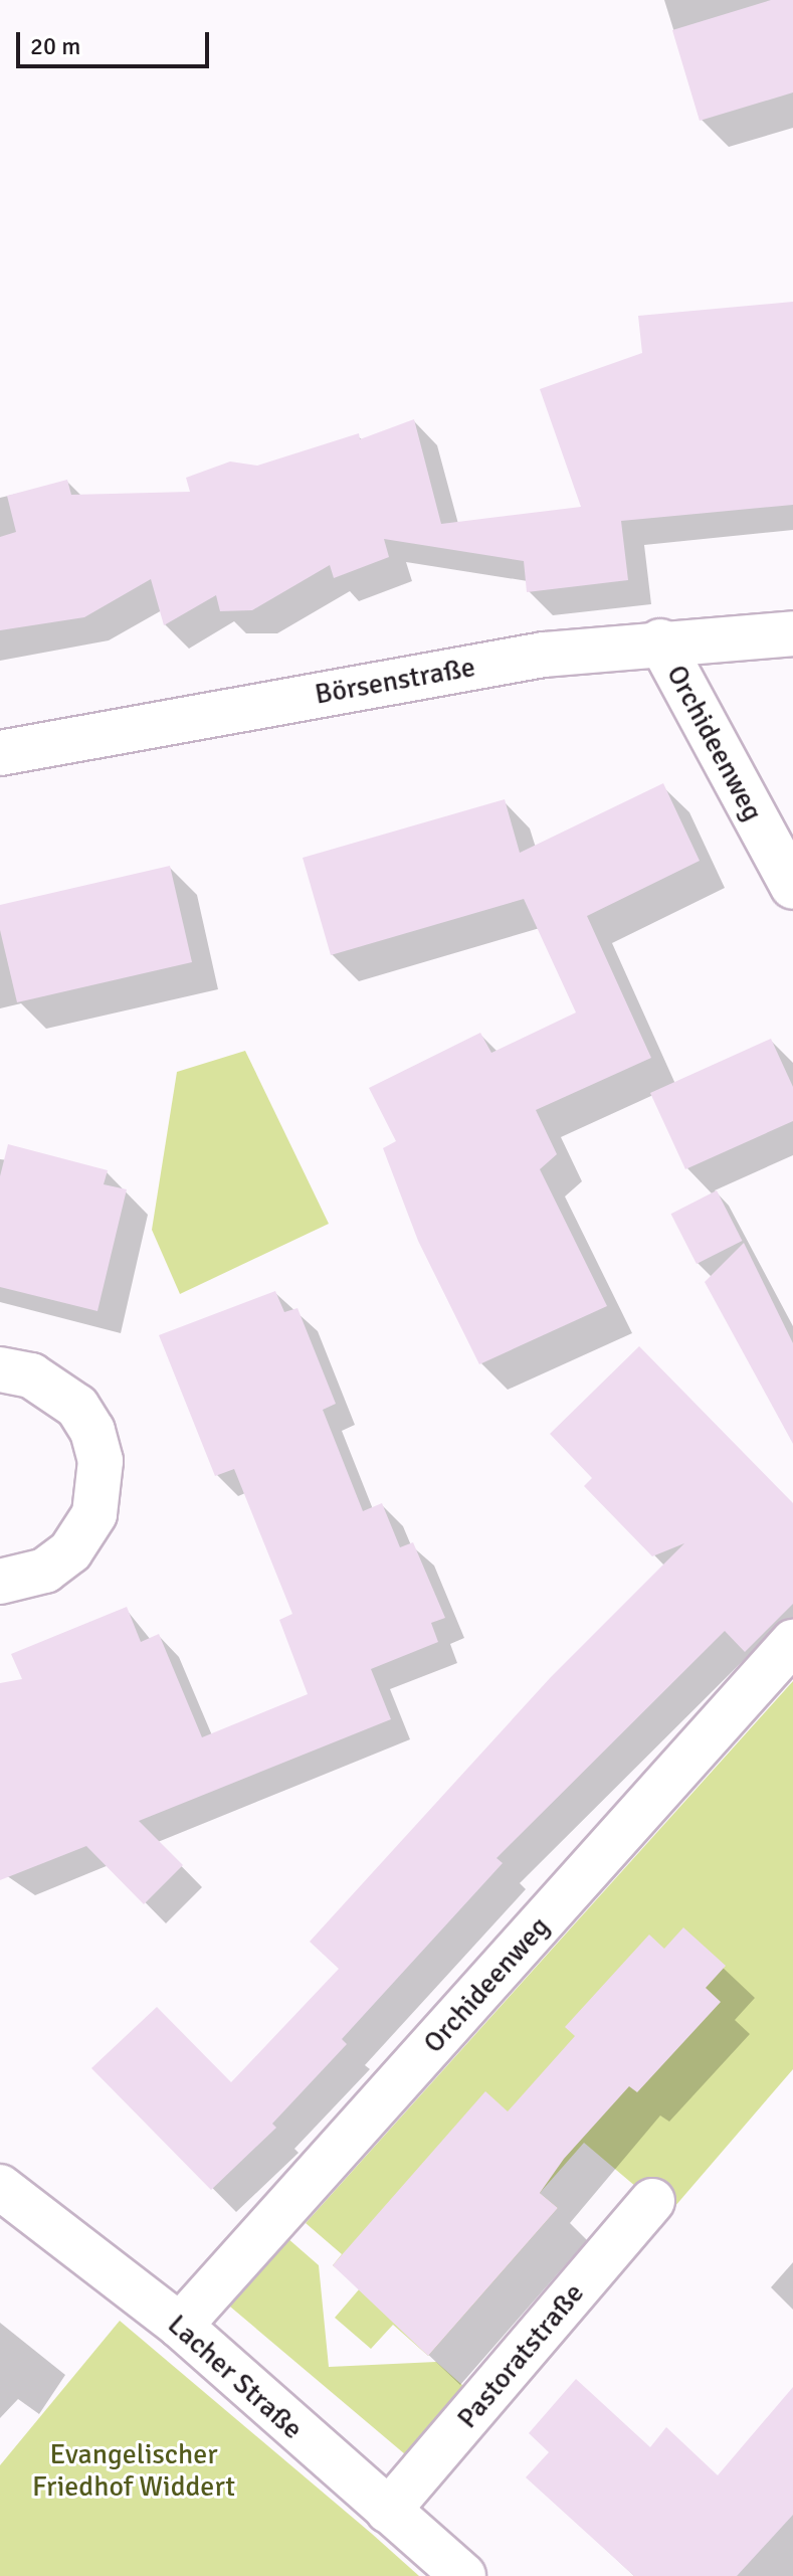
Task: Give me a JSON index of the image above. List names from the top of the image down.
{
  "streets": {
    "street": [
      "Börsenstraße",
      "Orchideenweg",
      "Pastoratstraße",
      "Lacher Straße"
    ]
  },
  "crossings": [
    ["Börsenstraße", "Orchideenweg"],
    ["Orchideenweg", "Lacher Straße"],
    ["Pastoratstraße", "Lacher Straße"]
  ],
  "parks": ["Evangelischer Friedhof Widdert"],
  "scale_bar": "20 m"
}
